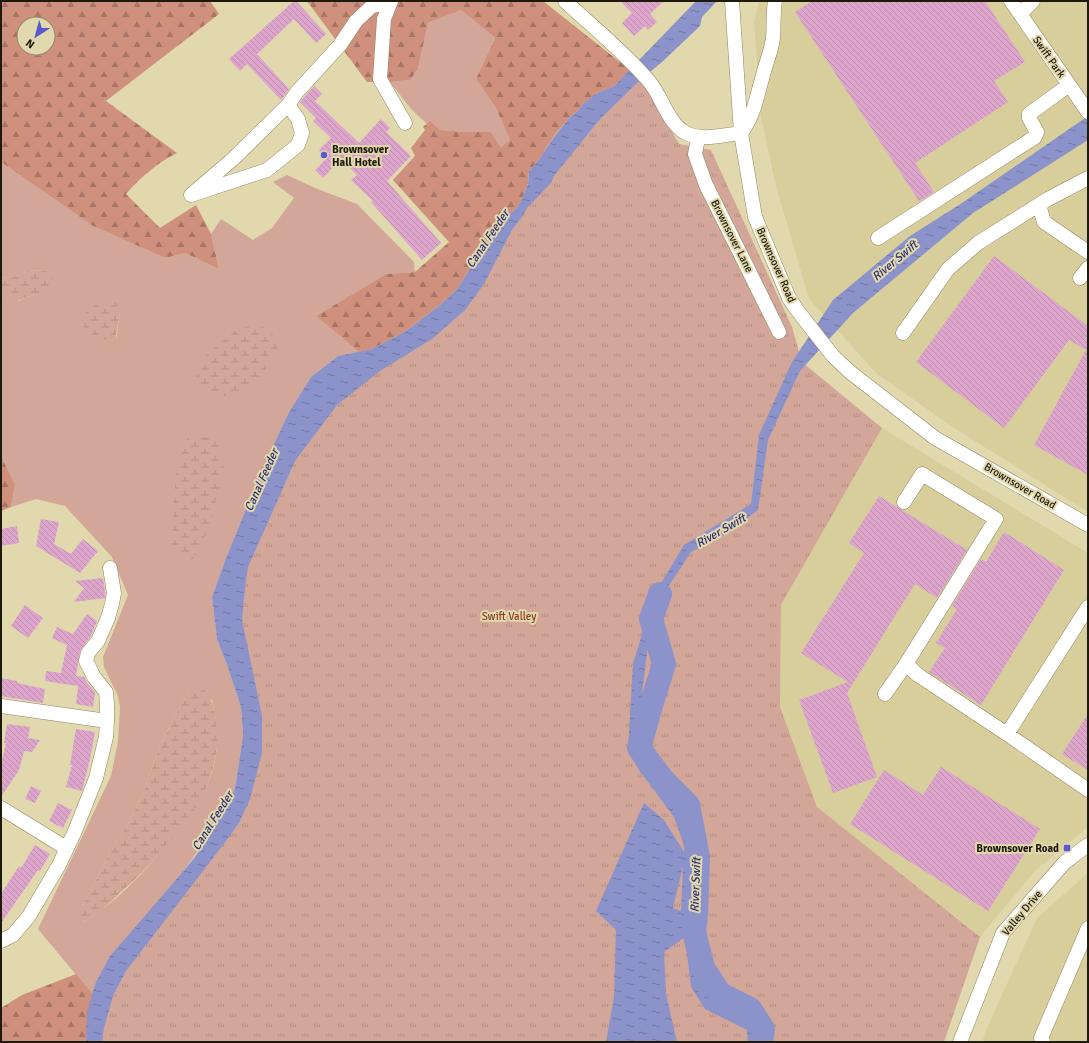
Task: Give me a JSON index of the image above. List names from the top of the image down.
{
  "streets": {
    "street": [
      "Swift Park",
      "Brownsover Lane",
      "Brownsover Road",
      "Valley Drive"
    ]
  },
  "water": ["Canal Feeder", "River Swift"],
  "parks": ["Swift Valley"],
  "places": {
    "other": ["Brownsover Hall Hotel"],
    "transit": ["Brownsover Road"]
  },
  "north": "bottom left"
}
